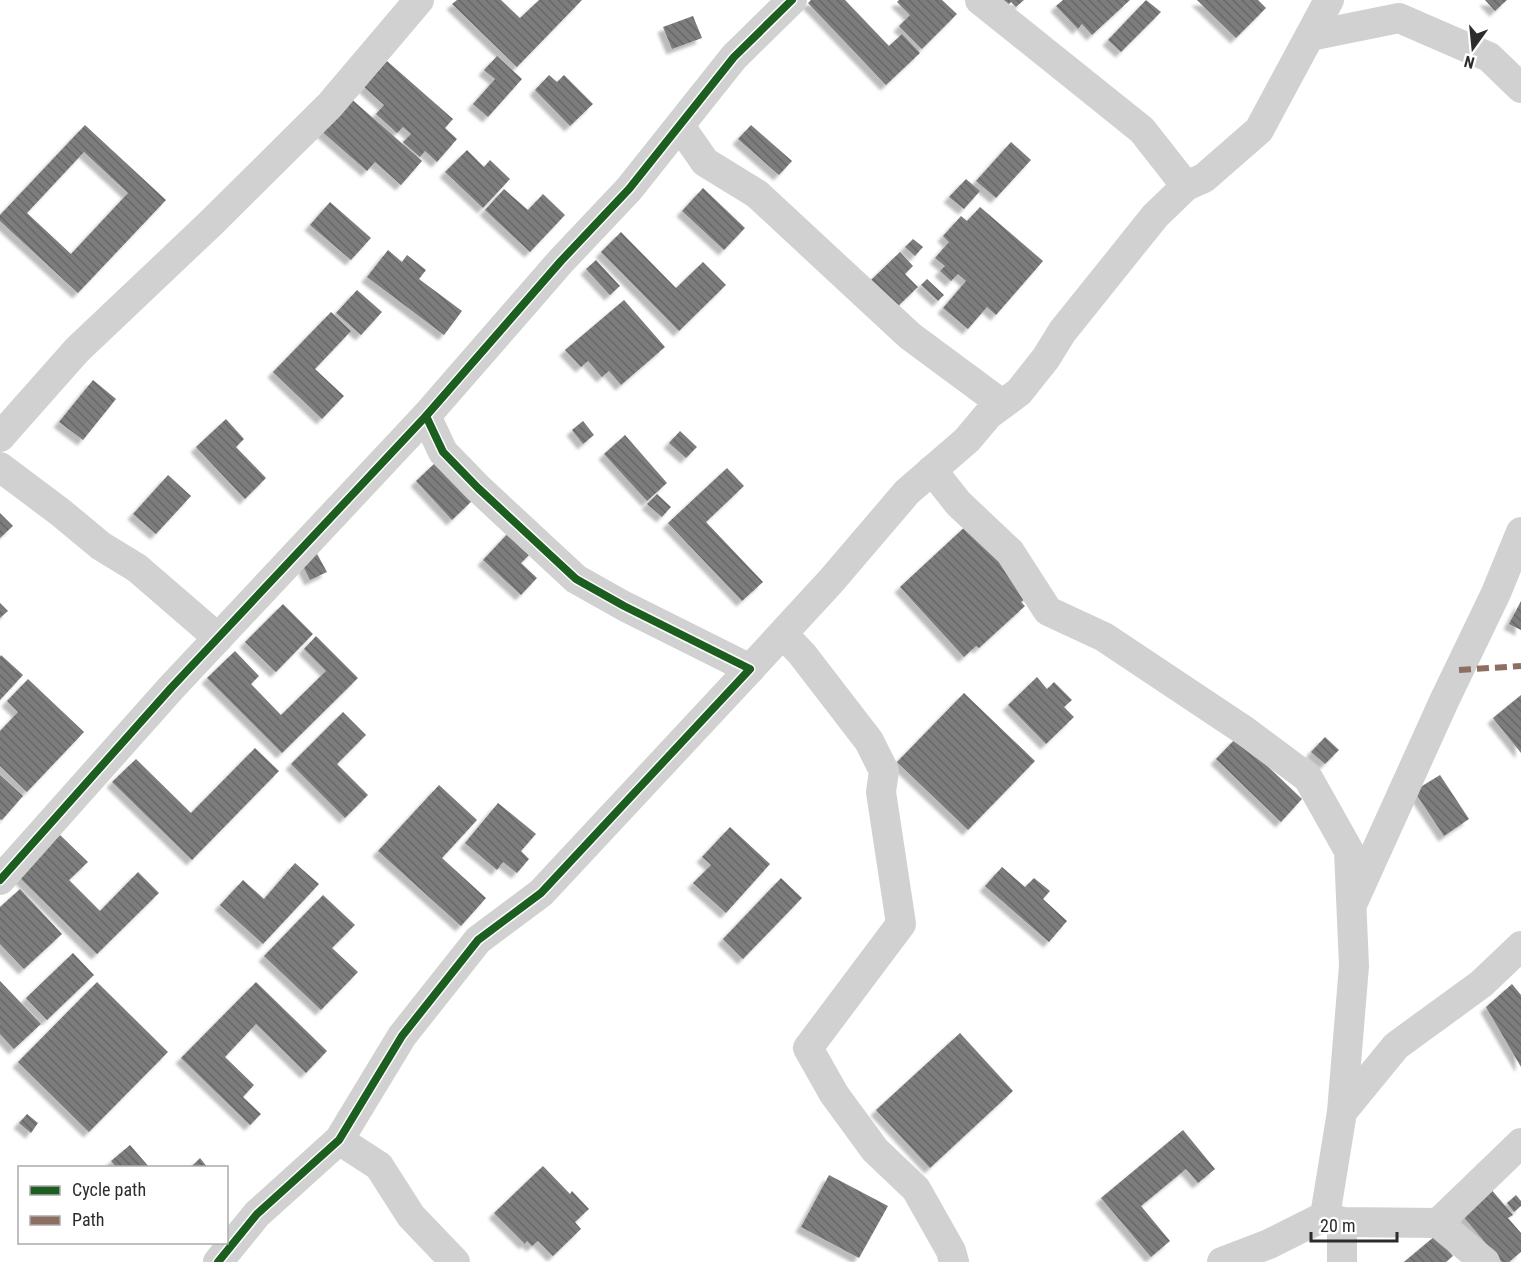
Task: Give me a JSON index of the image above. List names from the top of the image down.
{
  "legend": ["Cycle path", "Path"],
  "scale_bar": "20 m",
  "north": "bottom"
}
